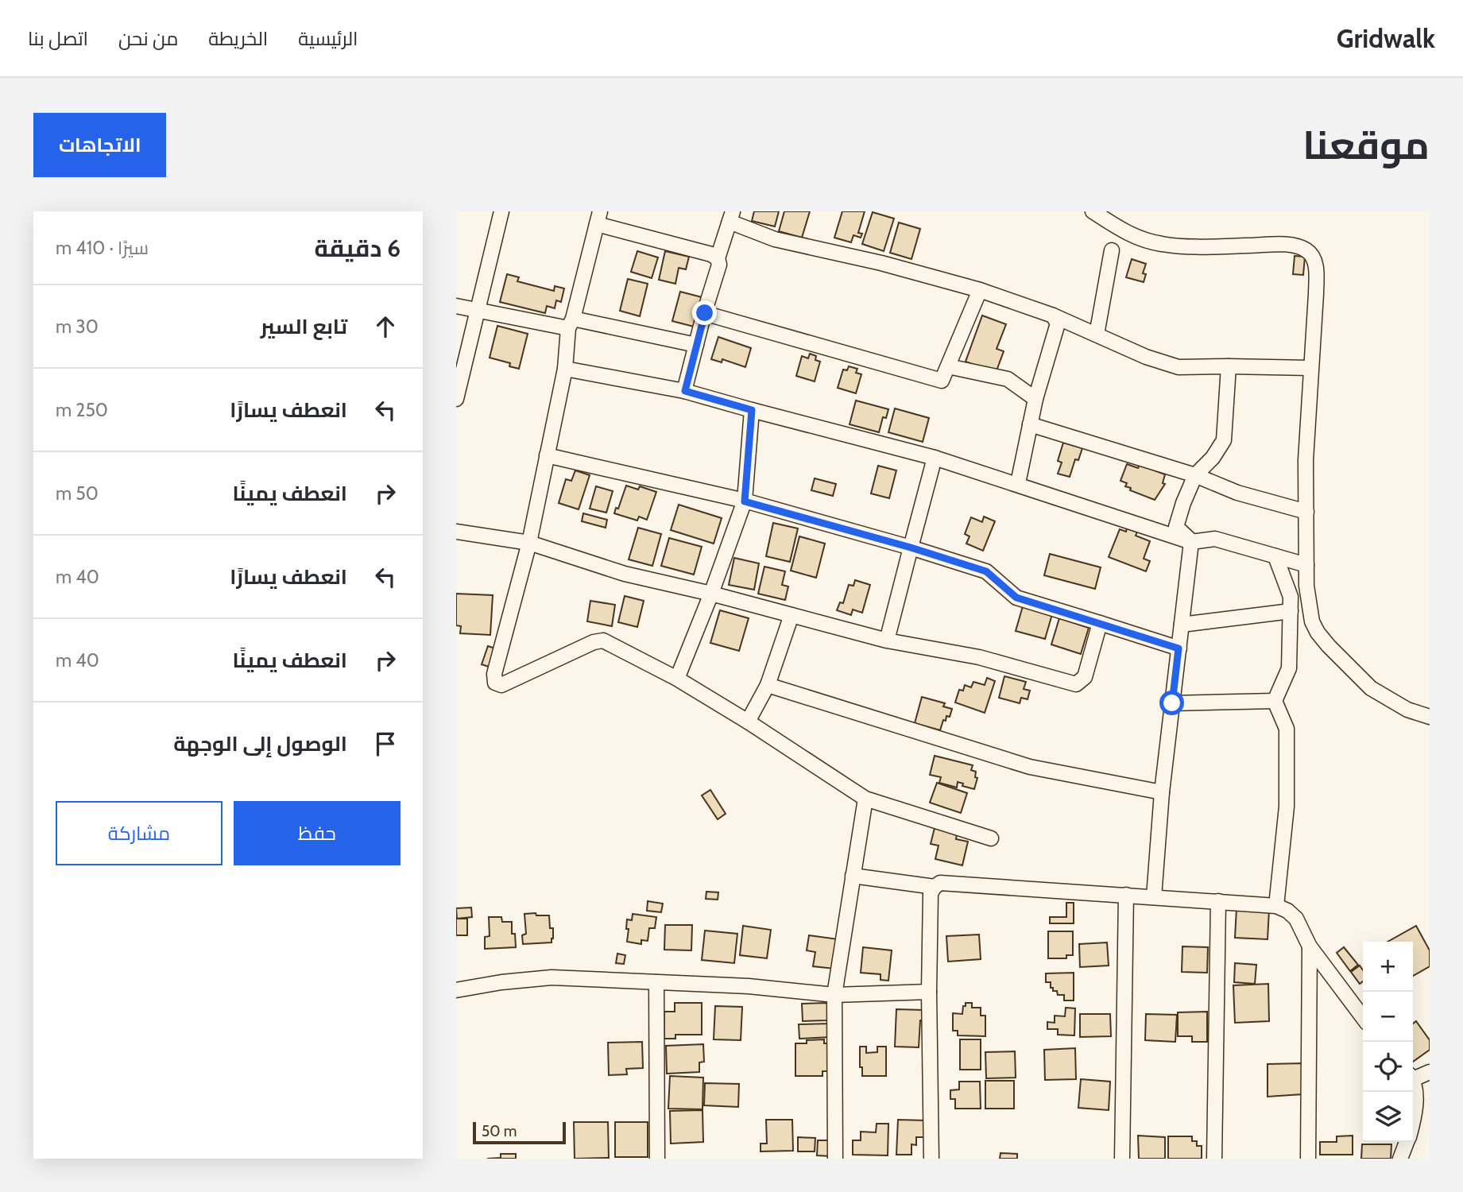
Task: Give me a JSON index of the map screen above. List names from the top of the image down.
{
  "scale_bar": "50 m",
  "page": {
    "header": "Gridwalk",
    "nav": [
      "الرئيسية",
      "الخريطة",
      "من نحن",
      "اتصل بنا"
    ],
    "title": "موقعنا",
    "buttons": [
      "الاتجاهات",
      ["حفظ", "مشاركة"]
    ],
    "heading": ["6 دقيقة", "سيرًا · 410 m"],
    "list": [
      ["تابع السير", "30 m"],
      ["انعطف يسارًا", "250 m"],
      ["انعطف يمينًا", "50 m"],
      ["انعطف يسارًا", "40 m"],
      ["انعطف يمينًا", "40 m"],
      "الوصول إلى الوجهة"
    ],
    "map_buttons": ["+", "−"],
    "scale": "50 m"
  }
}
